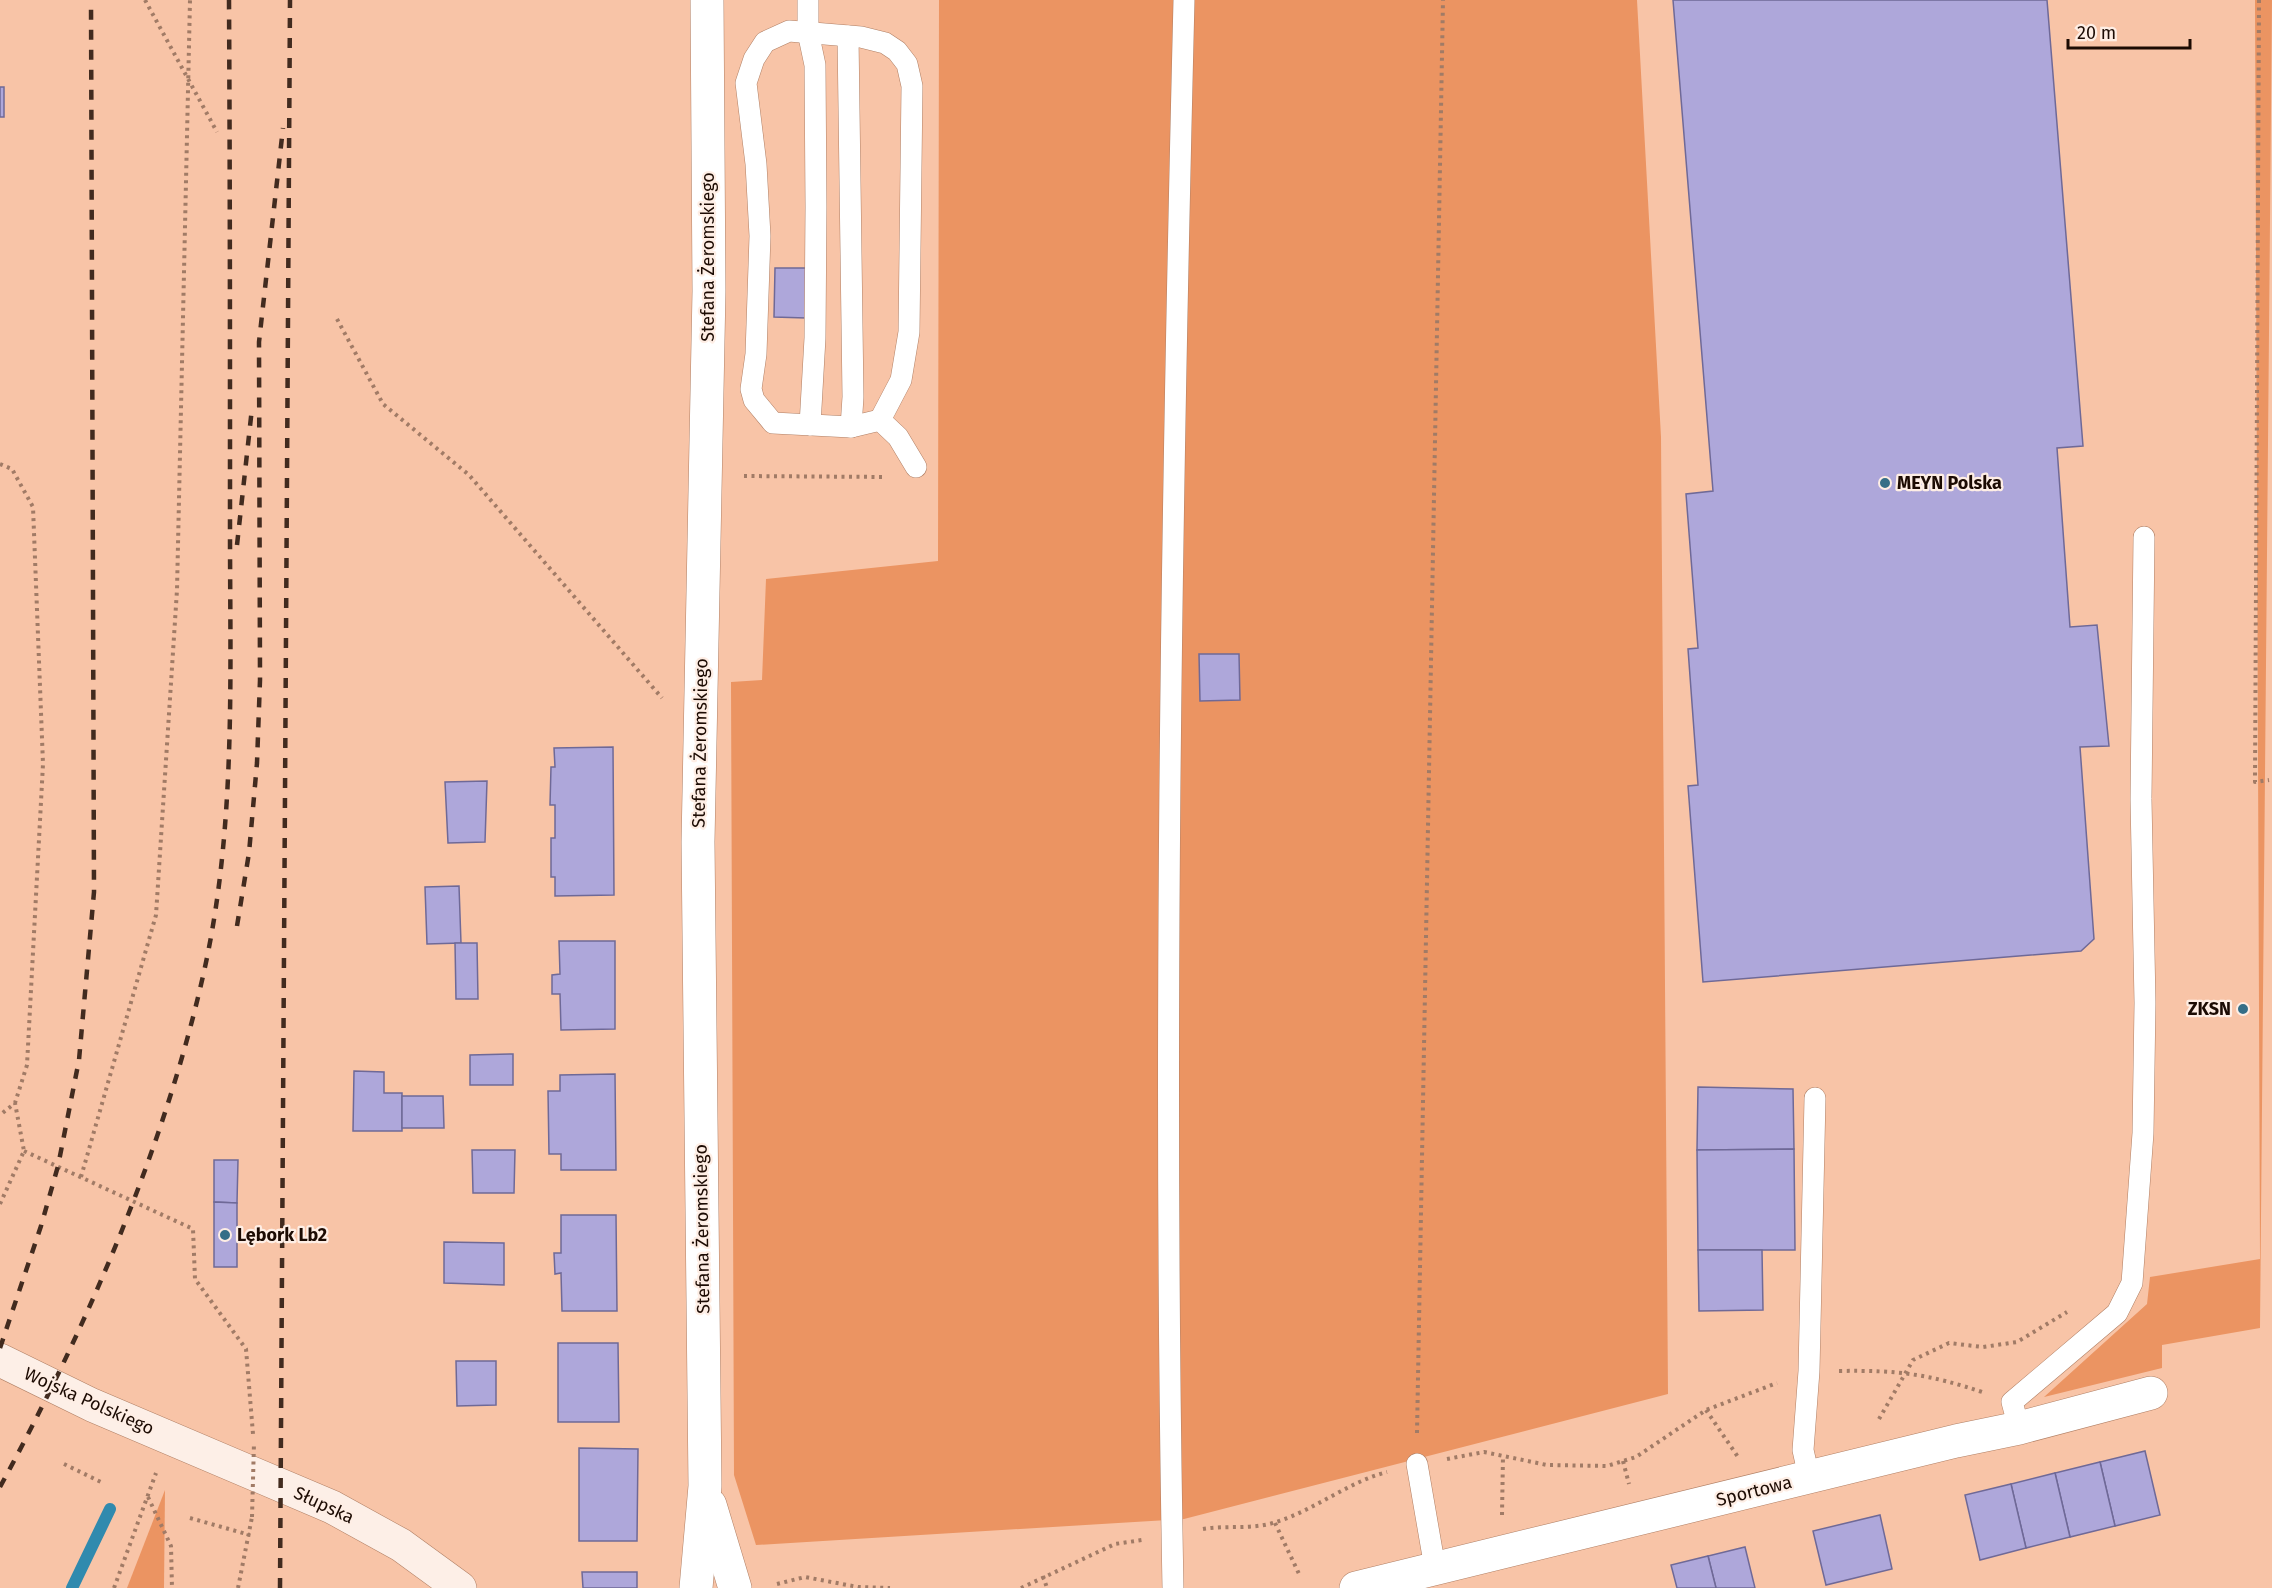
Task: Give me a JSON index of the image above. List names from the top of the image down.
{
  "streets": {
    "street": [
      "Stefana Żeromskiego",
      "Wojska Polskiego",
      "Sportowa",
      "Słupska"
    ]
  },
  "crossings": [
    ["Wojska Polskiego", "Słupska"]
  ],
  "places": ["MEYN Polska", "ZKSN", "Lębork Lb2"],
  "scale_bar": "20 m"
}
